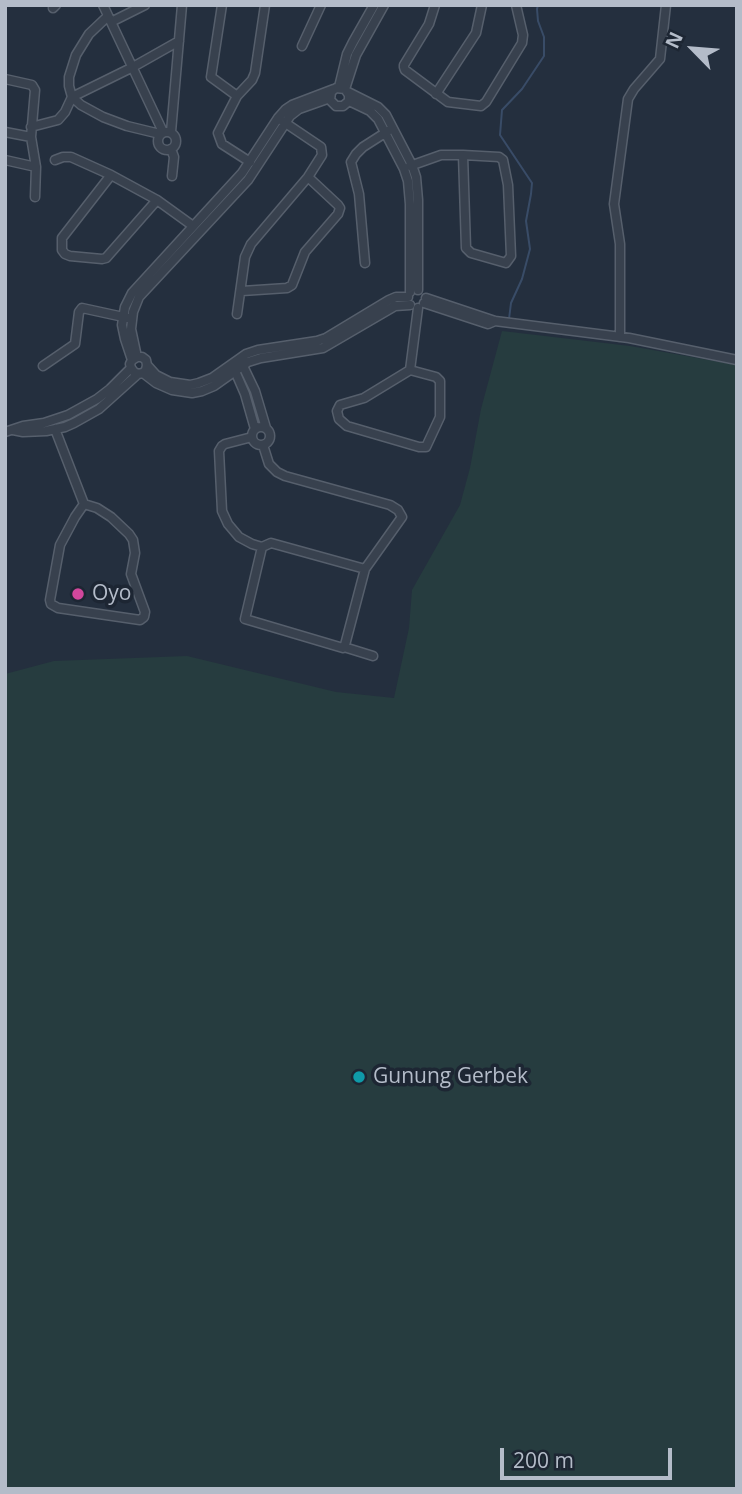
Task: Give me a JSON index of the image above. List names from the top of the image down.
{
  "places": ["Oyo", "Gunung Gerbek"],
  "scale_bar": "200 m",
  "north": "top left"
}
